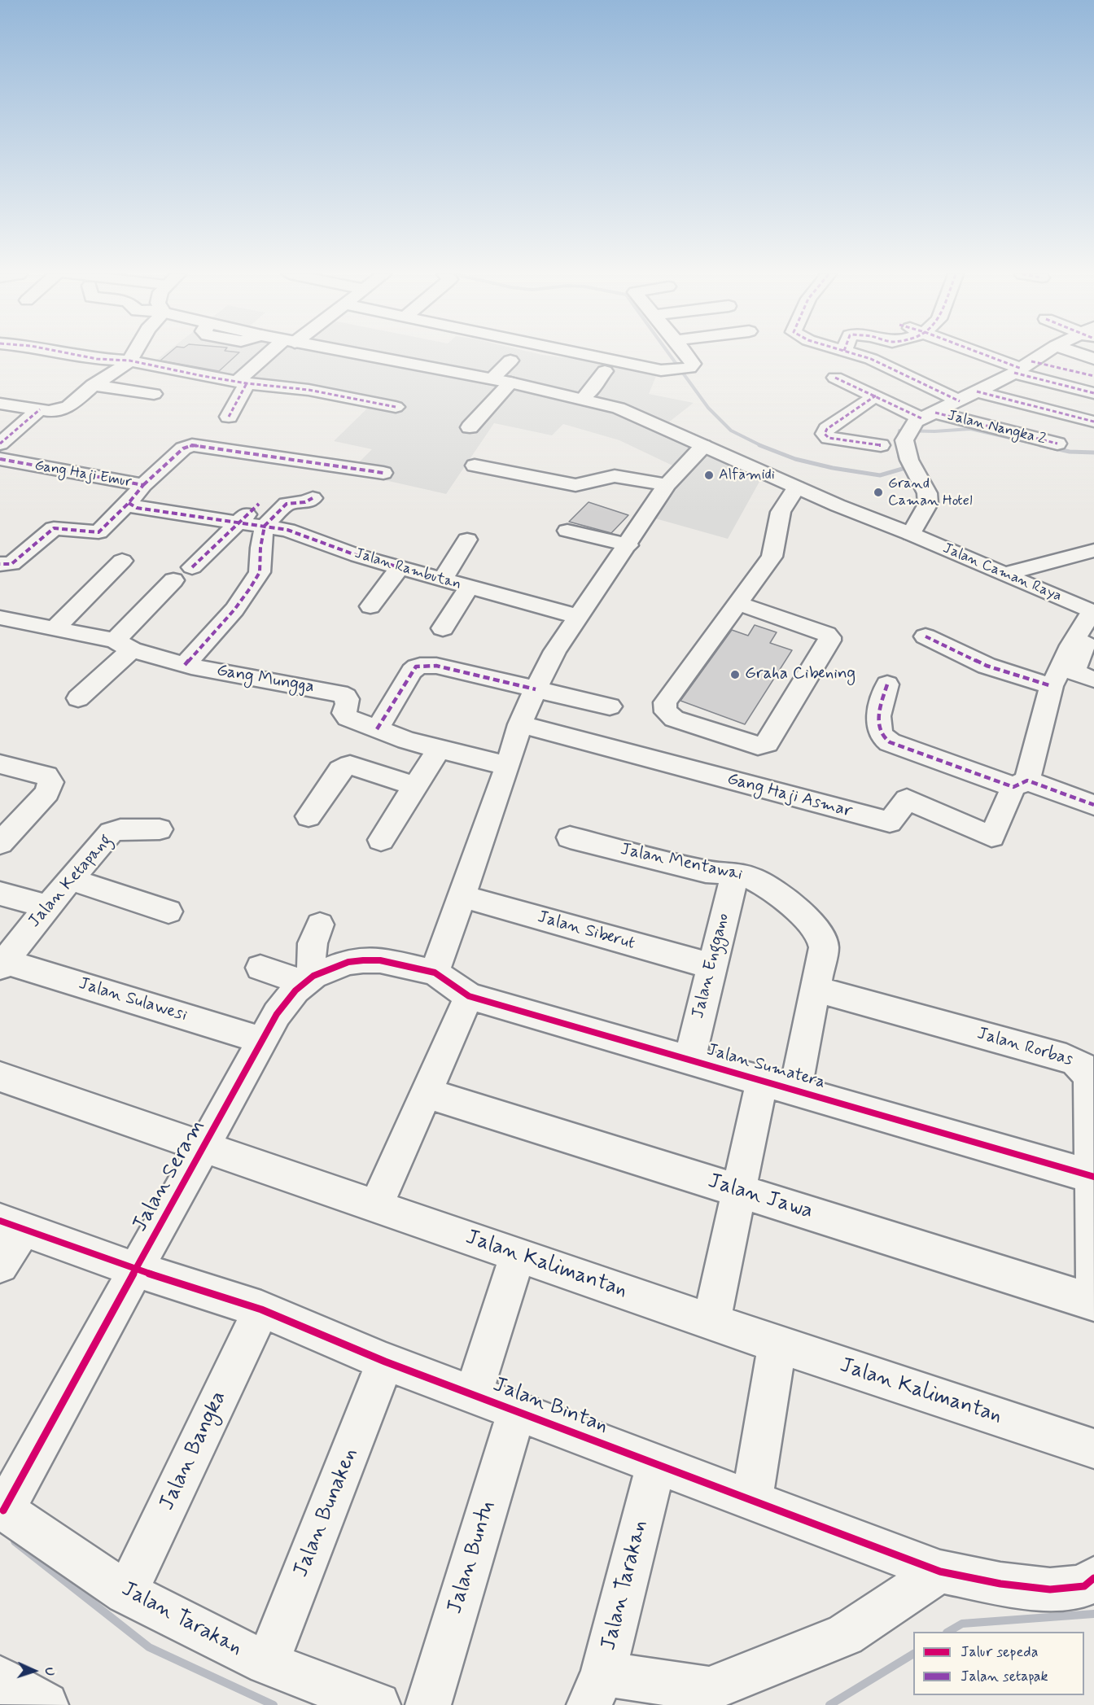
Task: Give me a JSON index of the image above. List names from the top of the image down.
{
  "streets": {
    "street": [
      "Jalan Nangka 2",
      "Gang Haji Emur",
      "Jalan Rambutan",
      "Jalan Caman Raya",
      "Gang Mungga",
      "Gang Haji Asmar",
      "Jalan Mentawai",
      "Jalan Ketapang",
      "Jalan Siberut",
      "Jalan Enggano",
      "Jalan Sulawesi",
      "Jalan Rorbas",
      "Jalan Sumatera",
      "Jalan Seram",
      "Jalan Jawa",
      "Jalan Kalimantan",
      "Jalan Bintan",
      "Jalan Bangka",
      "Jalan Bunaken",
      "Jalan Buntu",
      "Jalan Tarakan"
    ]
  },
  "crossings": [
    ["Gang Haji Emur", "Jalan Rambutan"],
    ["Jalan Mentawai", "Jalan Enggano"],
    ["Jalan Mentawai", "Jalan Rorbas"],
    ["Jalan Mentawai", "Jalan Sumatera"],
    ["Jalan Ketapang", "Jalan Sulawesi"],
    ["Jalan Siberut", "Jalan Enggano"],
    ["Jalan Enggano", "Jalan Sumatera"],
    ["Jalan Sulawesi", "Jalan Seram"],
    ["Jalan Rorbas", "Jalan Sumatera"],
    ["Jalan Sumatera", "Jalan Seram"],
    ["Jalan Seram", "Jalan Kalimantan"],
    ["Jalan Seram", "Jalan Bintan"],
    ["Jalan Seram", "Jalan Tarakan"],
    ["Jalan Bintan", "Jalan Bangka"],
    ["Jalan Bintan", "Jalan Bunaken"],
    ["Jalan Bintan", "Jalan Buntu"],
    ["Jalan Bintan", "Jalan Tarakan"],
    ["Jalan Bangka", "Jalan Tarakan"],
    ["Jalan Bunaken", "Jalan Tarakan"]
  ],
  "places": ["Alfamidi", "Grand Caman Hotel", "Graha Cibening"],
  "legend": ["Jalur sepeda", "Jalan setapak"],
  "north": "right"
}
